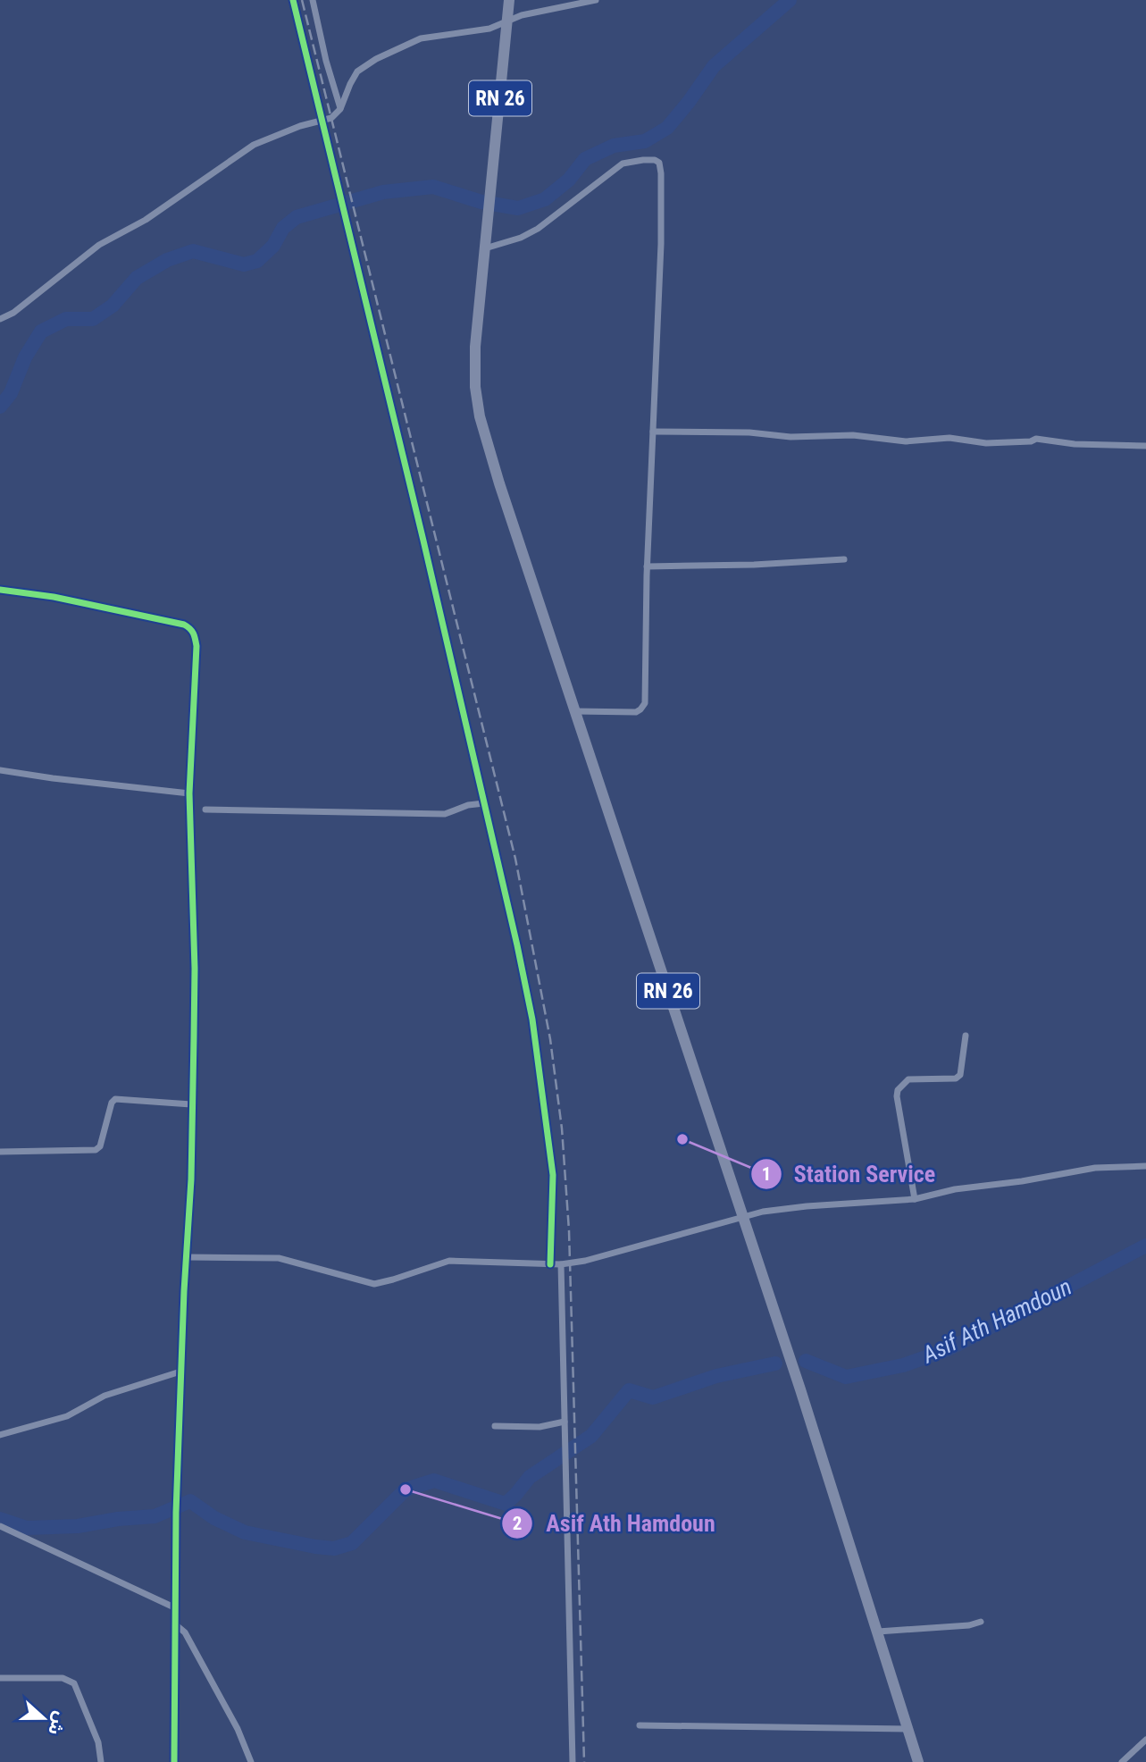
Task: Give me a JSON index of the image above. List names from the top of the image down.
{
  "streets": {
    "main road": ["RN 26"]
  },
  "water": ["Asif Ath Hamdoun"],
  "places": ["Station Service", "Asif Ath Hamdoun"],
  "north": "right"
}
